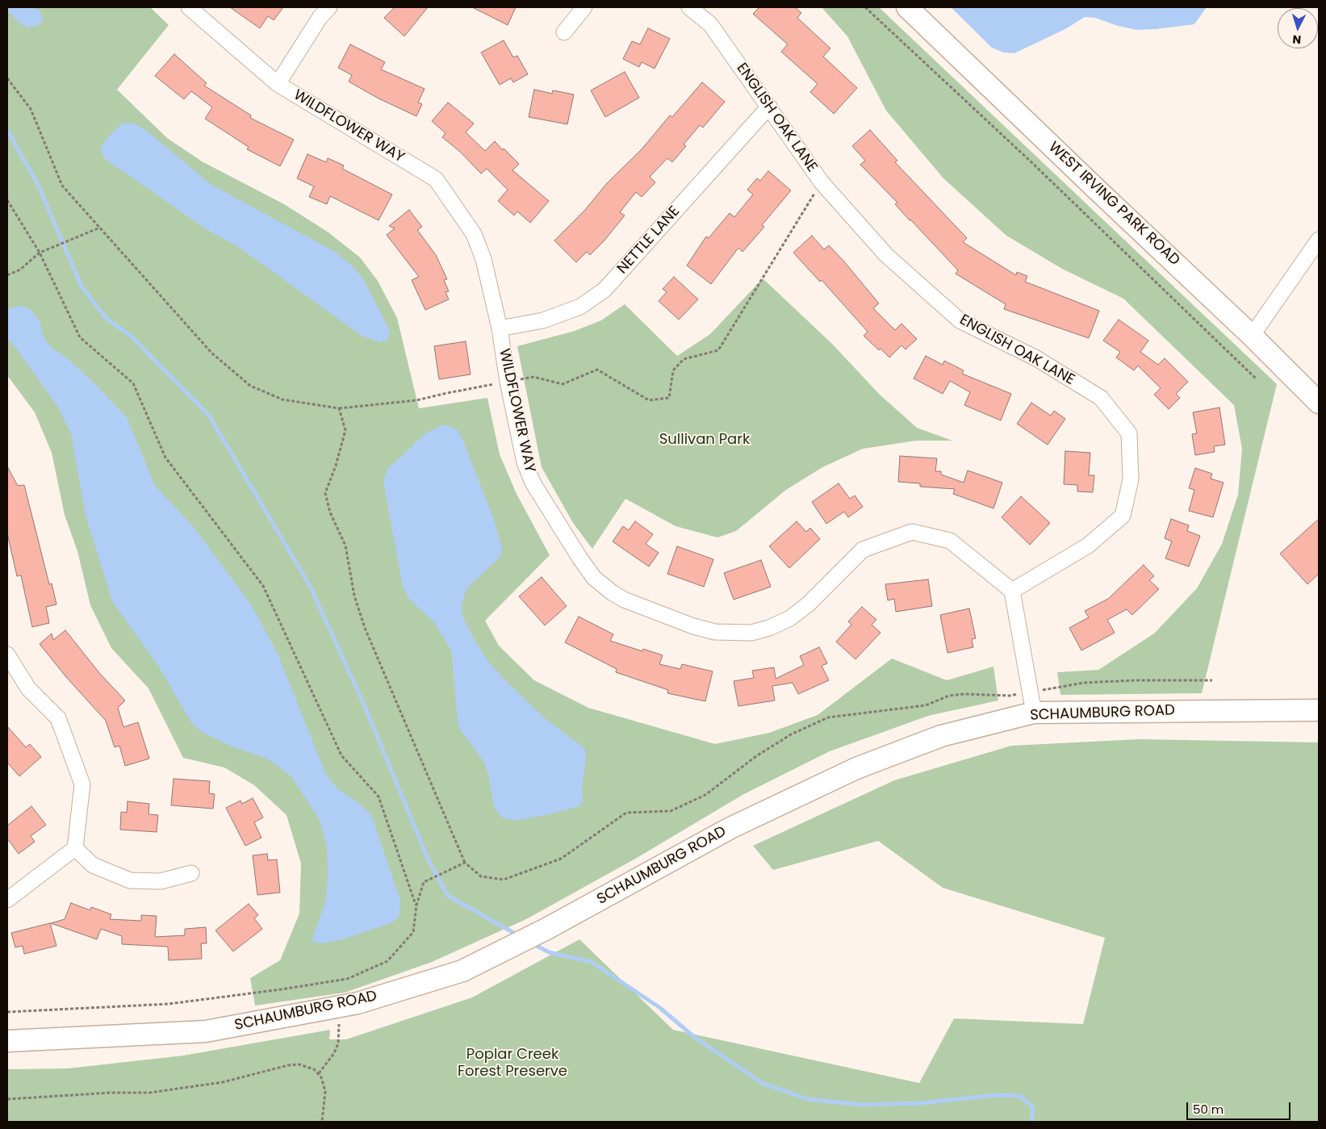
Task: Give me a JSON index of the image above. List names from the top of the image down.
{
  "streets": {
    "main road": ["WEST IRVING PARK ROAD", "SCHAUMBURG ROAD"],
    "street": ["ENGLISH OAK LANE", "WILDFLOWER WAY", "NETTLE LANE"]
  },
  "crossings": [
    ["ENGLISH OAK LANE", "WILDFLOWER WAY"],
    ["ENGLISH OAK LANE", "NETTLE LANE"],
    ["WILDFLOWER WAY", "NETTLE LANE"]
  ],
  "parks": ["Sullivan Park", "Poplar Creek Forest Preserve"],
  "scale_bar": "50 m",
  "north": "bottom"
}
